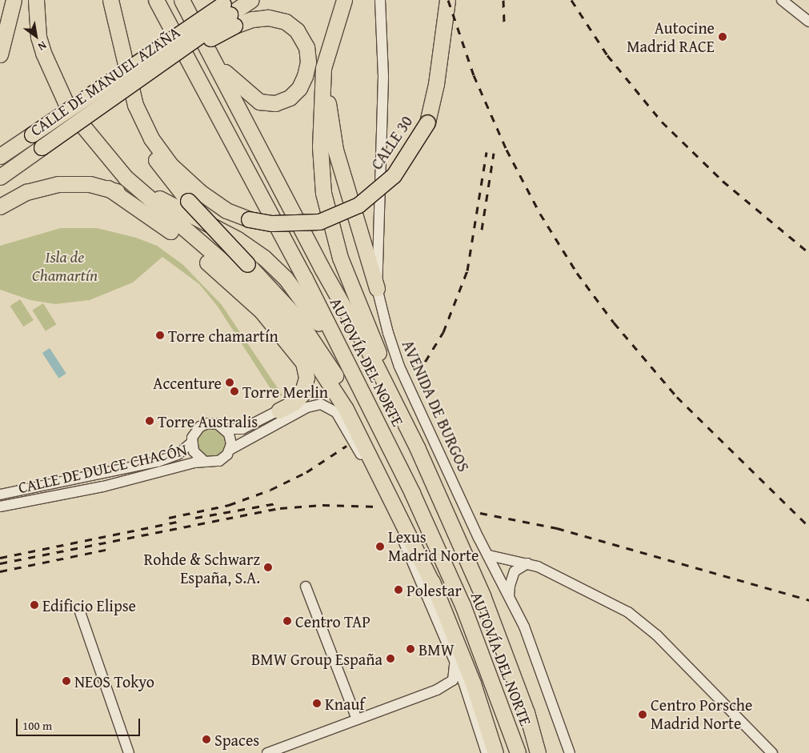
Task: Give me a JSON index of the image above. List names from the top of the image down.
{
  "streets": {
    "highway": ["CALLE DE MANUEL AZAÑA", "CALLE 30", "AUTOVÍA DEL NORTE"],
    "street": ["AVENIDA DE BURGOS", "CALLE DE DULCE CHACÓN"]
  },
  "parks": ["Isla de Chamartín"],
  "places": [
    "Autocine Madrid RACE",
    "Torre chamartín",
    "Accenture",
    "Torre Merlin",
    "Torre Australis",
    "Lexus Madrid Norte",
    "Rohde & Schwarz España, S.A.",
    "Polestar",
    "Edificio Elipse",
    "Centro TAP",
    "BMW",
    "BMW Group España",
    "NEOS Tokyo",
    "Knauf",
    "Centro Porsche Madrid Norte",
    "Spaces"
  ],
  "scale_bar": "100 m",
  "north": "bottom right"
}
